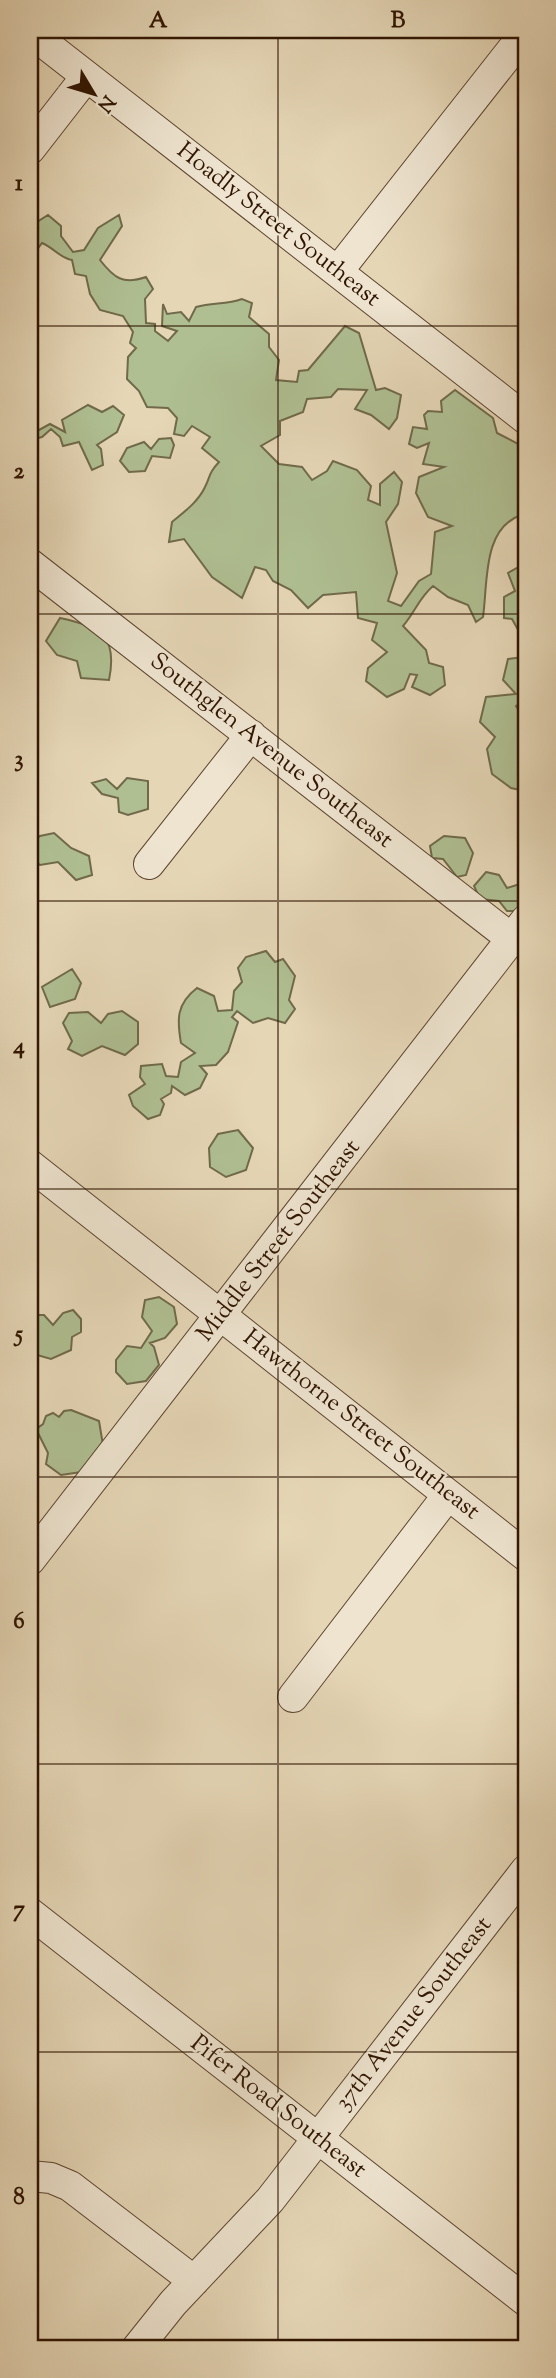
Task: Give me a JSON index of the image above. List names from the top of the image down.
{
  "streets": {
    "street": [
      "Hoadly Street Southeast",
      "Southglen Avenue Southeast",
      "Middle Street Southeast",
      "Hawthorne Street Southeast",
      "37th Avenue Southeast",
      "Pifer Road Southeast"
    ]
  },
  "crossings": [
    ["Southglen Avenue Southeast", "Middle Street Southeast"],
    ["Middle Street Southeast", "Hawthorne Street Southeast"],
    ["37th Avenue Southeast", "Pifer Road Southeast"]
  ],
  "north": "bottom right",
  "grid": {
    "columns": ["A", "B"],
    "rows": [
      "1",
      "2",
      "3",
      "4",
      "5",
      "6",
      "7",
      "8"
    ]
  }
}
